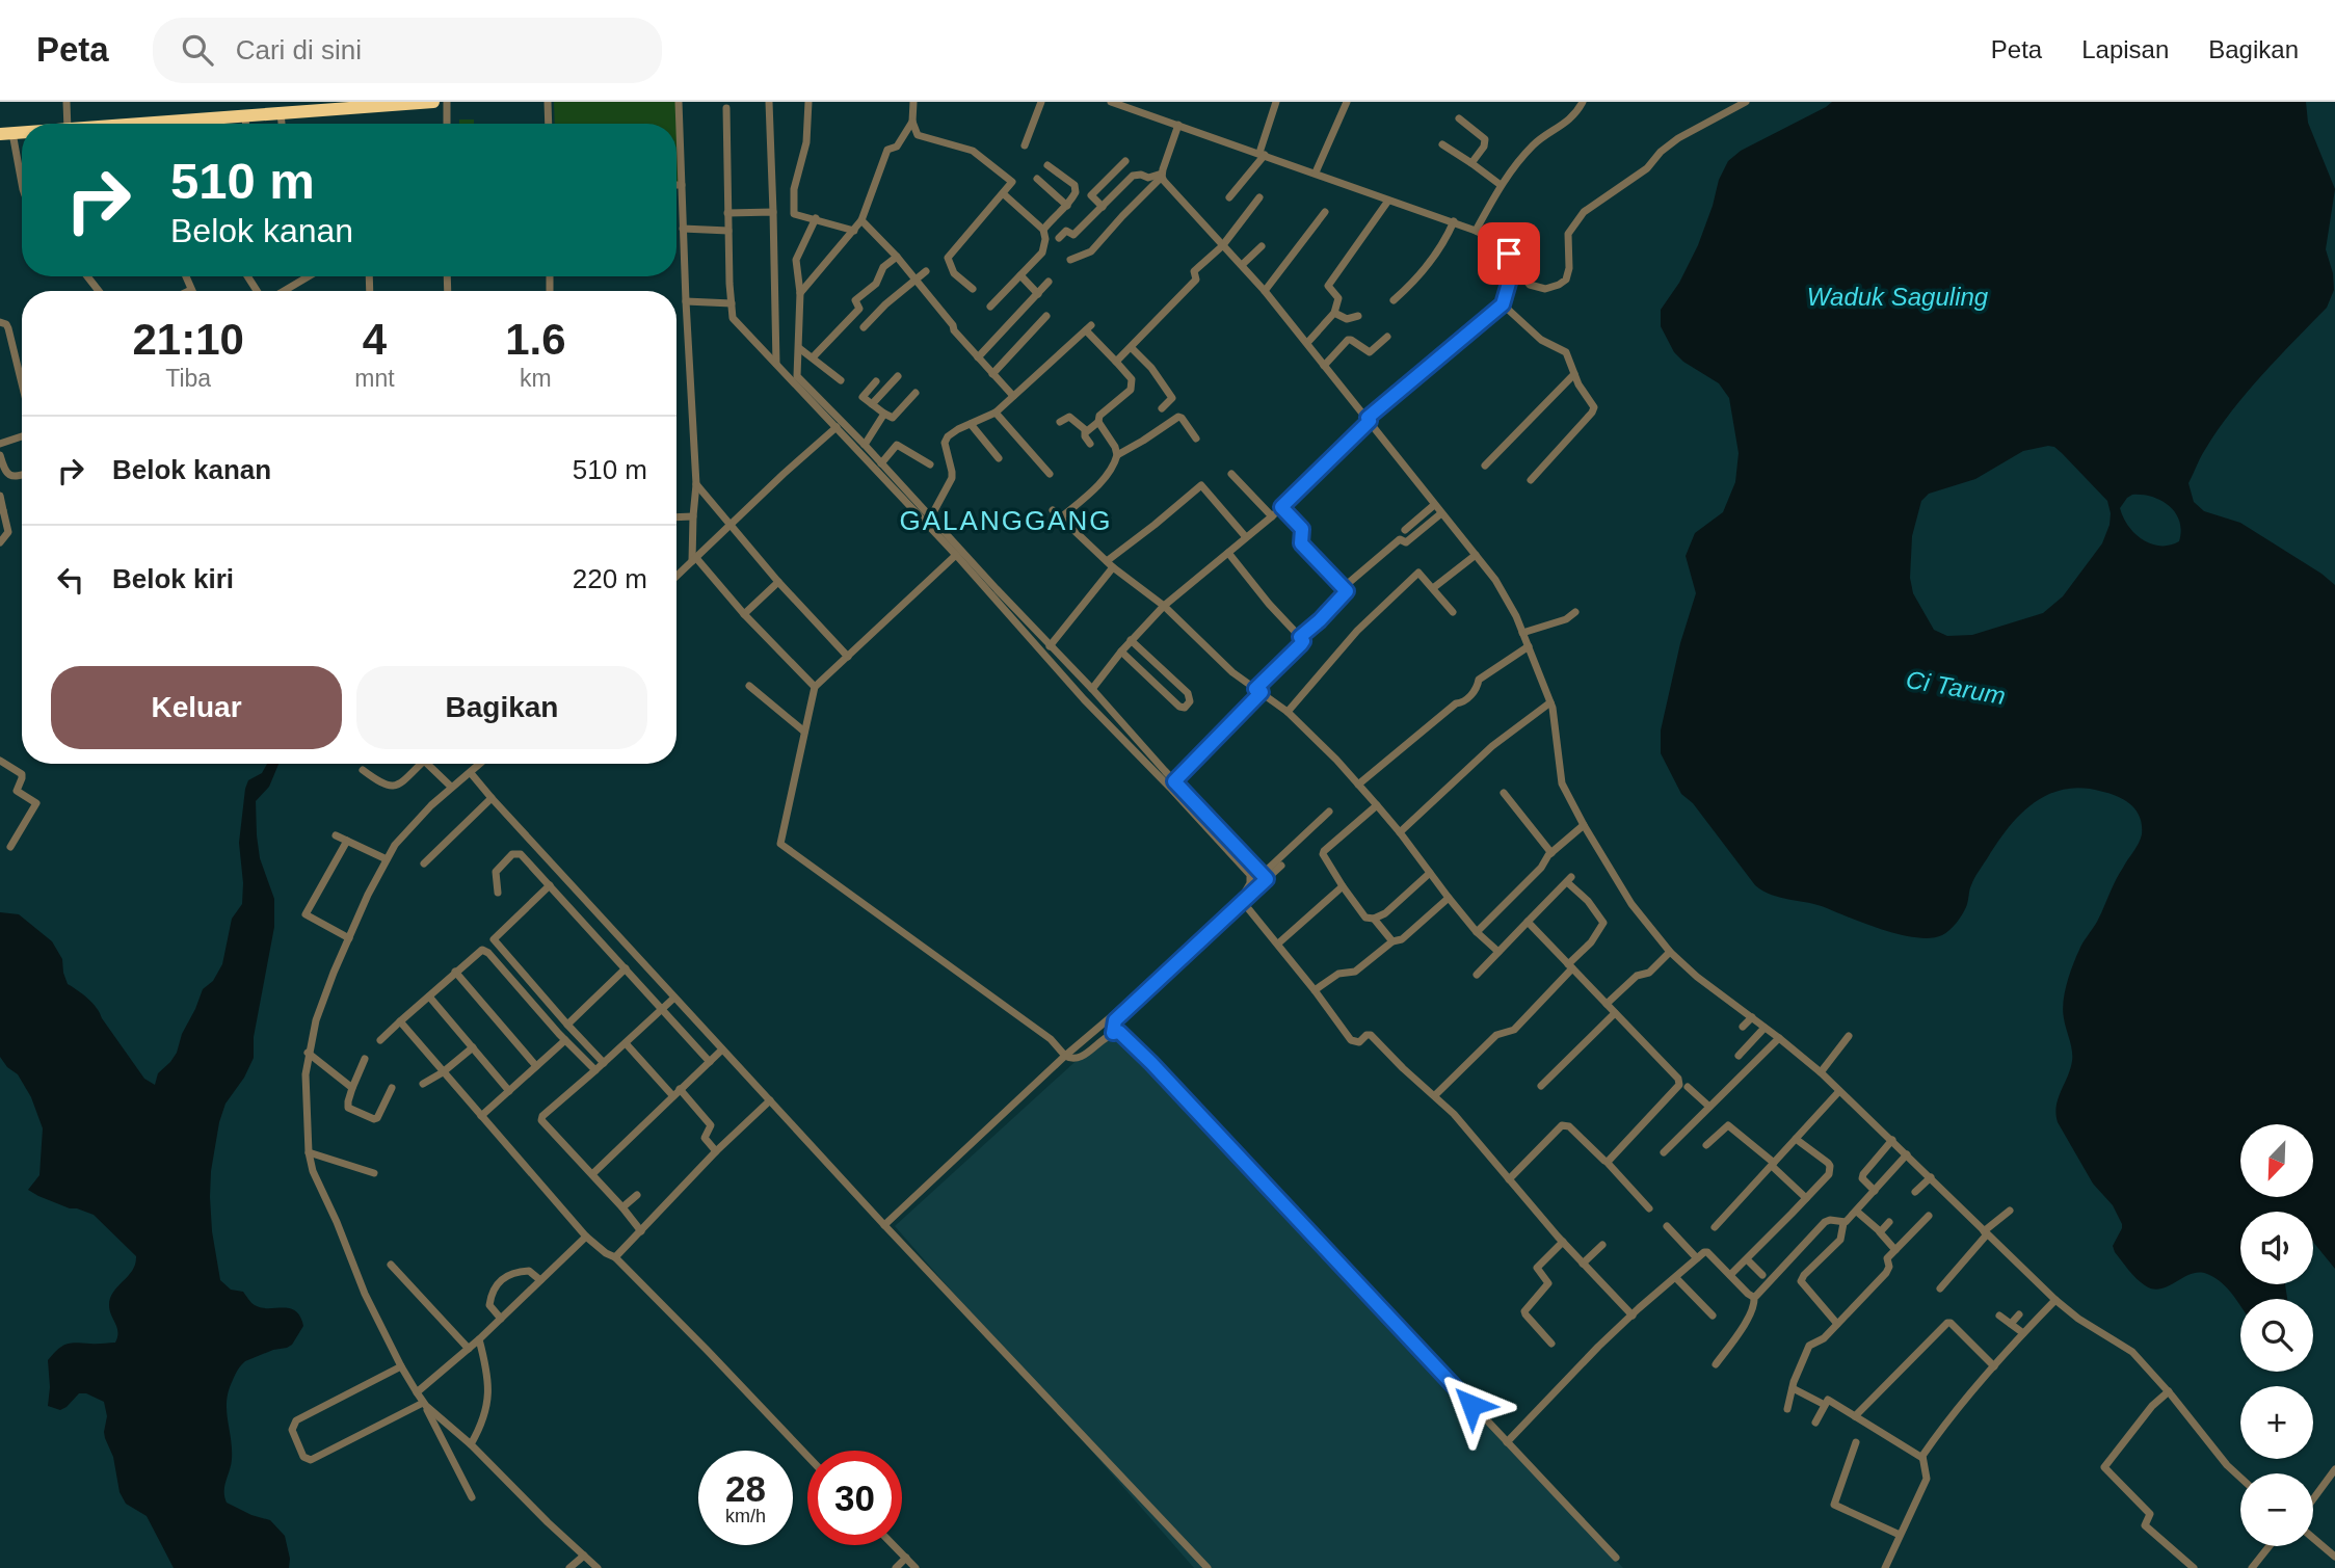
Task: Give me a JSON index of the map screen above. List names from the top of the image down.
{
  "districts": ["GALANGGANG"],
  "water": ["Waduk Saguling", "Ci Tarum"],
  "north": "bottom left",
  "page": {
    "header": "Peta",
    "search": "Cari di sini",
    "nav": ["Peta", "Lapisan", "Bagikan"],
    "turn": ["510 m", "Belok kanan"],
    "eta": [
      "21:10",
      "Tiba",
      "4",
      "mnt",
      "1.6",
      "km"
    ],
    "list": [
      {
        "name": "Belok kanan",
        "value": "510 m"
      },
      {
        "name": "Belok kiri",
        "value": "220 m"
      }
    ],
    "buttons": ["Keluar", "Bagikan"],
    "map_buttons": ["+", "−"],
    "speed": "28 km/h",
    "limit": "30"
  }
}
